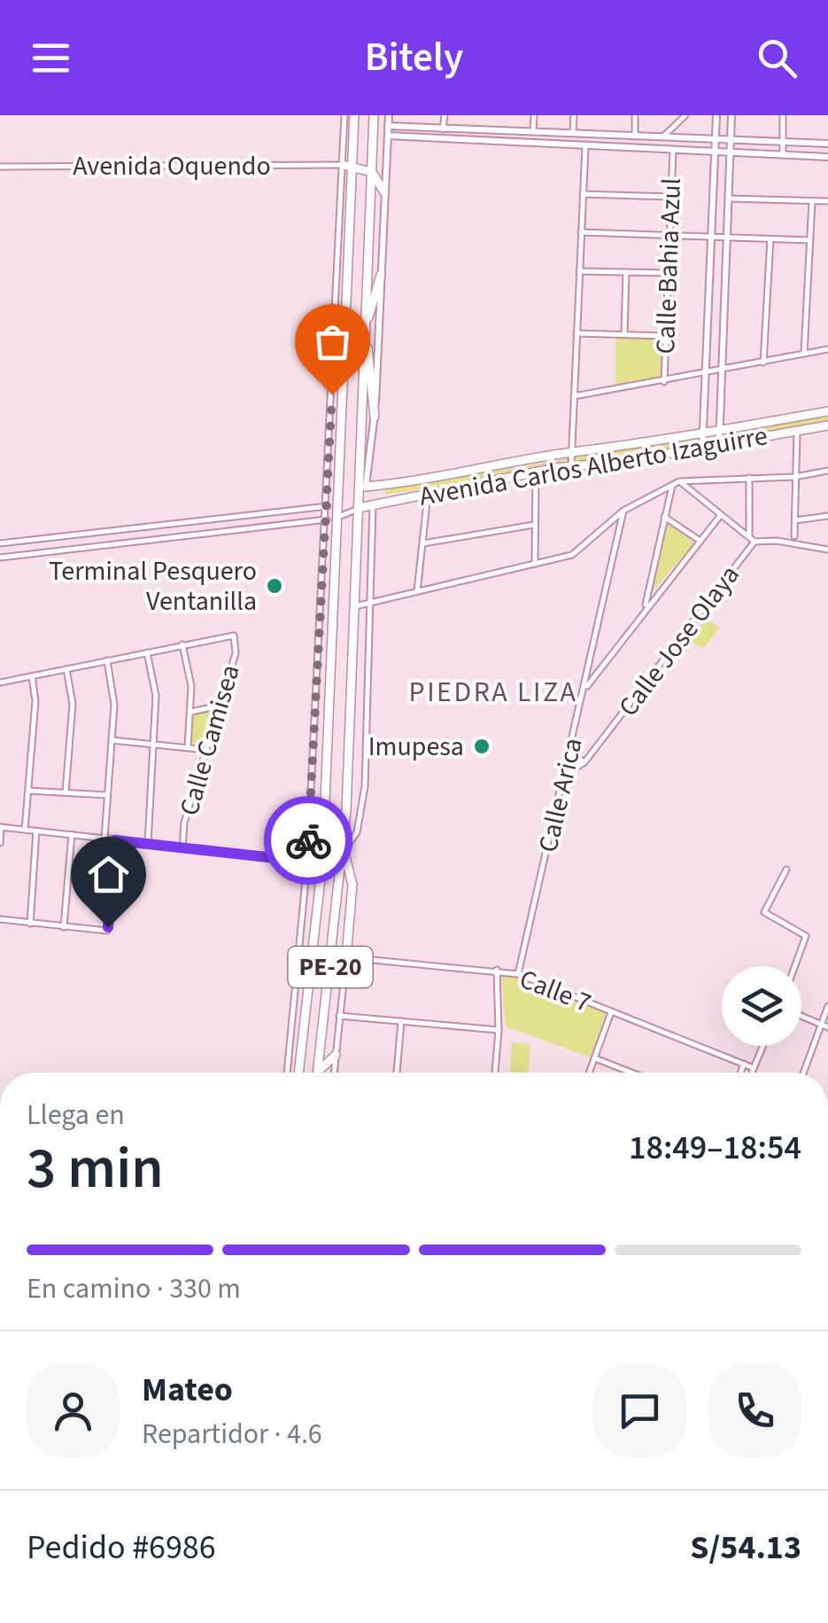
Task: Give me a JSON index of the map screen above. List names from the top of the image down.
{
  "streets": {
    "main road": ["Avenida Carlos Alberto Izaguirre", "PE-20"],
    "street": [
      "Avenida Oquendo",
      "Calle Bahia Azul",
      "Calle Jose Olaya",
      "Calle Camisea",
      "Calle Arica",
      "Calle 7"
    ]
  },
  "crossings": [
    ["Avenida Oquendo", "PE-20"],
    ["Avenida Carlos Alberto Izaguirre", "PE-20"],
    ["Calle Jose Olaya", "Calle Arica"],
    ["Calle Arica", "Calle 7"]
  ],
  "districts": ["PIEDRA LIZA"],
  "places": ["Terminal Pesquero Ventanilla", "Imupesa"],
  "page": {
    "header": "Bitely",
    "heading": ["3 min", "Llega en", "18:49–18:54"],
    "panel": [
      "Mateo",
      "Repartidor · 4.6",
      "Pedido #6986",
      "S/54.13"
    ],
    "bar": "En camino · 330 m"
  }
}
